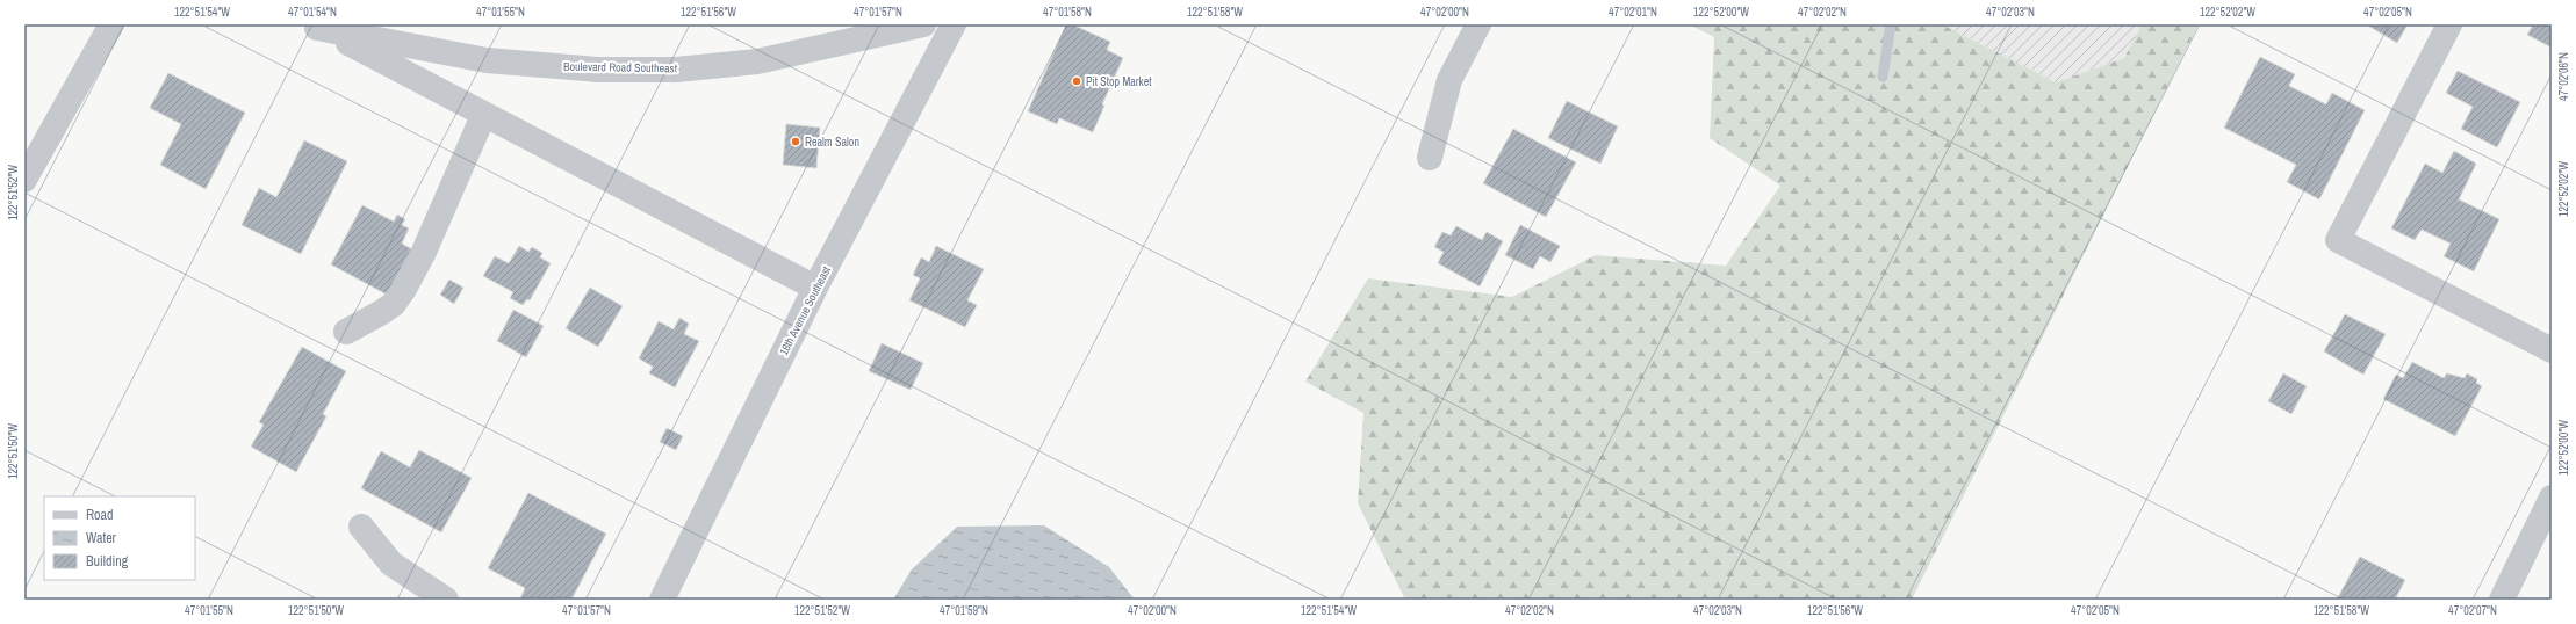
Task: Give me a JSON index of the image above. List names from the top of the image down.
{
  "streets": {
    "street": ["Boulevard Road Southeast", "18th Avenue Southeast"]
  },
  "crossings": [
    ["Boulevard Road Southeast", "18th Avenue Southeast"]
  ],
  "places": ["Pit Stop Market", "Realm Salon"],
  "legend": ["Road", "Water", "Building"],
  "coordinates": [
    "122°51'54\"W",
    "47°01'54\"N",
    "47°01'55\"N",
    "122°51'56\"W",
    "47°01'57\"N",
    "47°01'58\"N",
    "122°51'58\"W",
    "47°02'00\"N",
    "47°02'01\"N",
    "122°52'00\"W",
    "47°02'02\"N",
    "47°02'03\"N",
    "122°52'02\"W",
    "47°02'05\"N",
    "47°02'06\"N",
    "122°51'52\"W",
    "122°51'50\"W",
    "47°01'59\"N",
    "47°02'07\"N"
  ]
}
